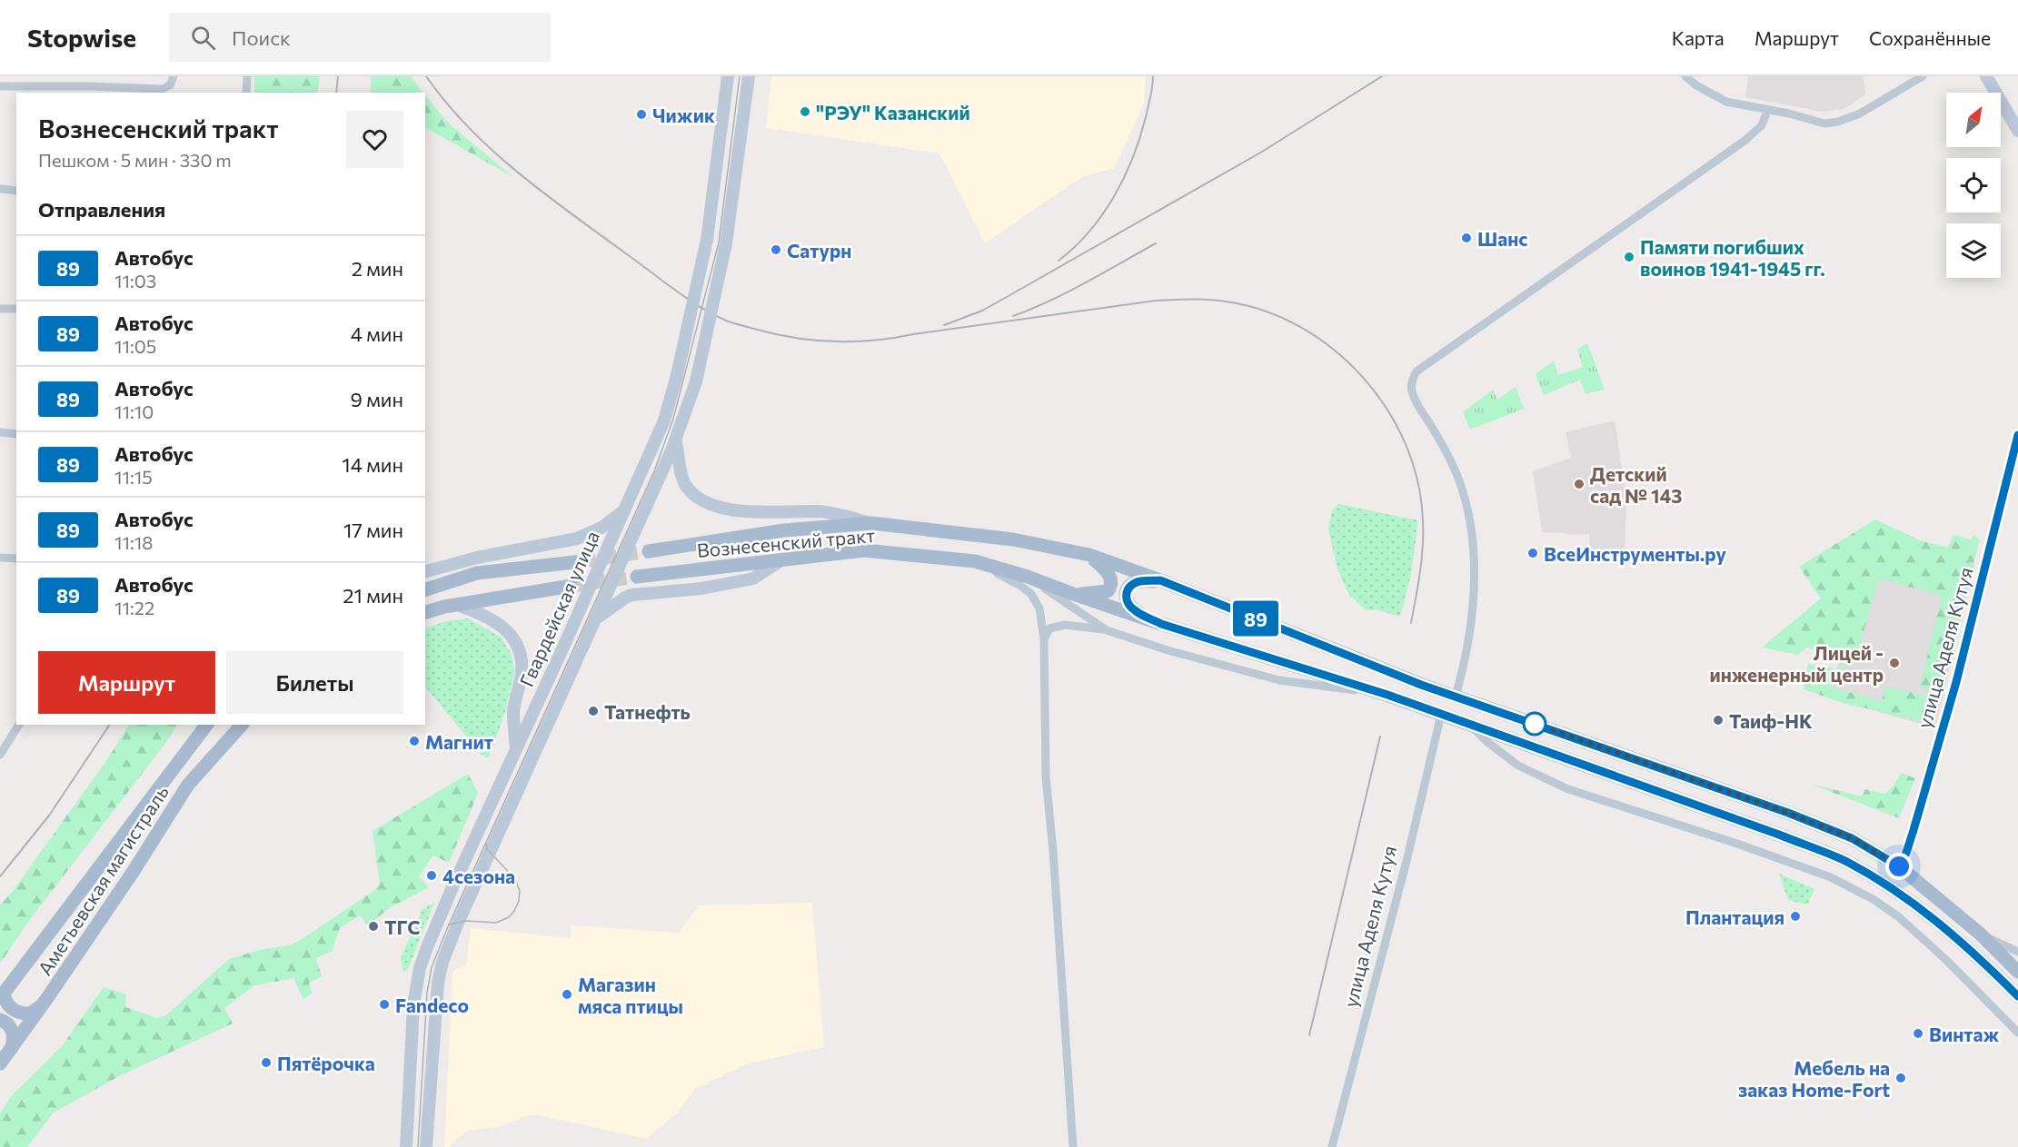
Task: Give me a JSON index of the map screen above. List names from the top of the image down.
{
  "streets": {
    "main road": ["Вознесенский тракт", "Гвардейская улица", "Аметьевская магистраль"],
    "street": ["улица Аделя Кутуя"]
  },
  "crossings": [
    ["Вознесенский тракт", "улица Аделя Кутуя"]
  ],
  "places": [
    "\"РЭУ\" Казанский",
    "Чижик",
    "Шанс",
    "Сатурн",
    "Памяти погибших воинов 1941-1945 гг.",
    "Детский сад № 143",
    "ВсеИнструменты.ру",
    "Лицей - инженерный центр",
    "Татнефть",
    "Таиф-НК",
    "Магнит",
    "4сезона",
    "Плантация",
    "ТГС",
    "Магазин мяса птицы",
    "Fandeco",
    "Винтаж",
    "Пятёрочка",
    "Мебель на заказ Home-Fort"
  ],
  "lines": ["bus line 89"],
  "north": "top right",
  "page": {
    "header": "Stopwise",
    "search": "Поиск",
    "nav": ["Карта", "Маршрут", "Сохранённые"],
    "on_map": "89",
    "heading": [
      ["Вознесенский тракт", "Пешком · 5 мин · 330 m"],
      "Отправления"
    ],
    "list": [
      {
        "mark": "89",
        "name": "Автобус",
        "note": "11:03",
        "value": "2 мин"
      },
      {
        "mark": "89",
        "name": "Автобус",
        "note": "11:05",
        "value": "4 мин"
      },
      {
        "mark": "89",
        "name": "Автобус",
        "note": "11:10",
        "value": "9 мин"
      },
      {
        "mark": "89",
        "name": "Автобус",
        "note": "11:15",
        "value": "14 мин"
      },
      {
        "mark": "89",
        "name": "Автобус",
        "note": "11:18",
        "value": "17 мин"
      },
      {
        "mark": "89",
        "name": "Автобус",
        "note": "11:22",
        "value": "21 мин"
      }
    ],
    "buttons": ["Маршрут", "Билеты"]
  }
}
